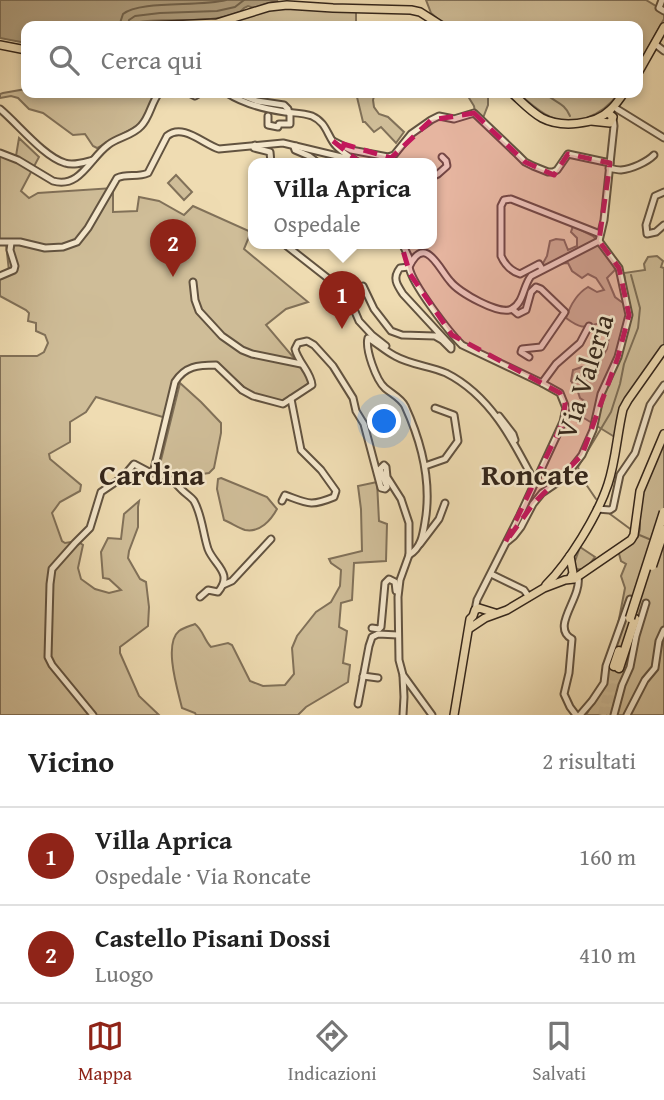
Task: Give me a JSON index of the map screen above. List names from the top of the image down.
{
  "streets": {
    "street": ["Via Valeria"]
  },
  "districts": ["Cardina", "Roncate"],
  "page": {
    "search": "Cerca qui",
    "popup": ["Villa Aprica", "Ospedale"],
    "pins": ["2", "1"],
    "heading": ["Vicino", "2 risultati"],
    "list": [
      {
        "mark": "1",
        "name": "Villa Aprica",
        "note": "Ospedale · Via Roncate",
        "value": "160 m"
      },
      {
        "mark": "2",
        "name": "Castello Pisani Dossi",
        "note": "Luogo",
        "value": "410 m"
      }
    ],
    "nav": ["Mappa", "Indicazioni", "Salvati"]
  }
}
